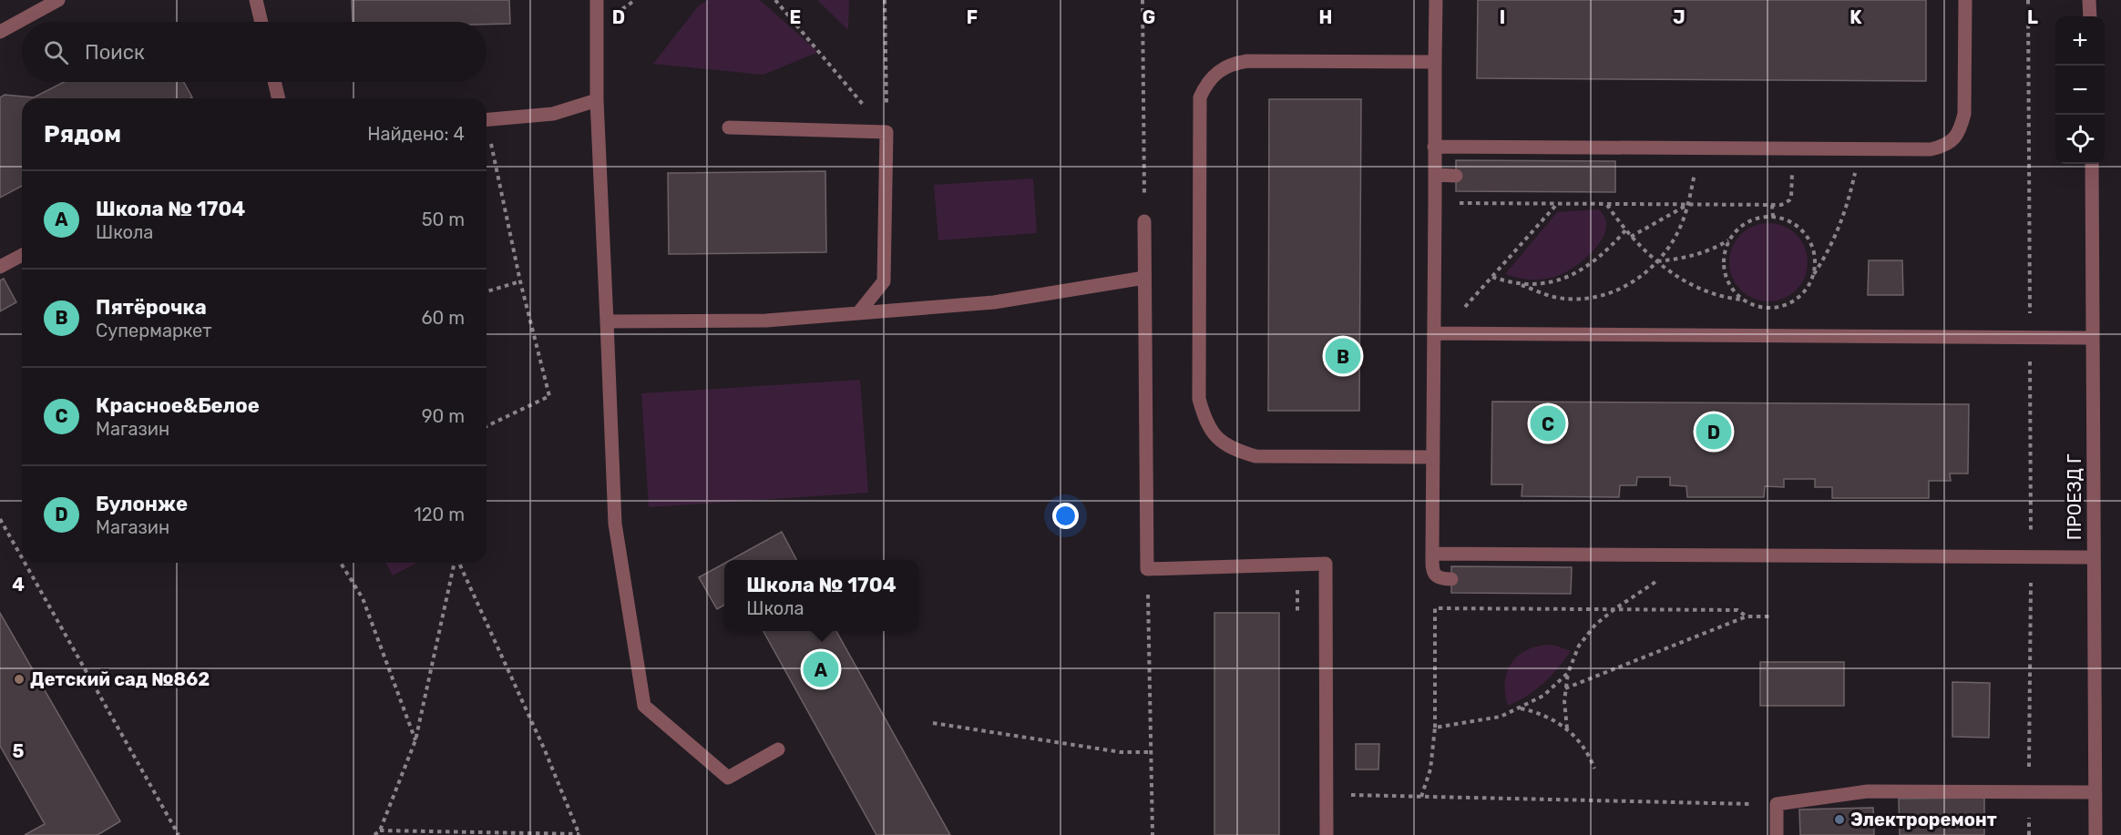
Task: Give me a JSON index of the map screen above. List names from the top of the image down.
{
  "streets": {
    "lane": ["ПРОЕЗД Г"]
  },
  "places": ["Детский сад №862", "Электроремонт"],
  "page": {
    "map_buttons": ["+", "−"],
    "search": "Поиск",
    "heading": ["Рядом", "Найдено: 4"],
    "list": [
      {
        "mark": "A",
        "name": "Школа № 1704",
        "note": "Школа",
        "value": "50 m"
      },
      {
        "mark": "B",
        "name": "Пятёрочка",
        "note": "Супермаркет",
        "value": "60 m"
      },
      {
        "mark": "C",
        "name": "Красное&Белое",
        "note": "Магазин",
        "value": "90 m"
      },
      {
        "mark": "D",
        "name": "Булонже",
        "note": "Магазин",
        "value": "120 m"
      }
    ],
    "pins": [
      "B",
      "C",
      "D",
      "A"
    ],
    "popup": ["Школа № 1704", "Школа"]
  },
  "grid": {
    "columns": [
      "D",
      "E",
      "F",
      "G",
      "H",
      "I",
      "J",
      "K",
      "L"
    ],
    "rows": ["4", "5"]
  }
}
